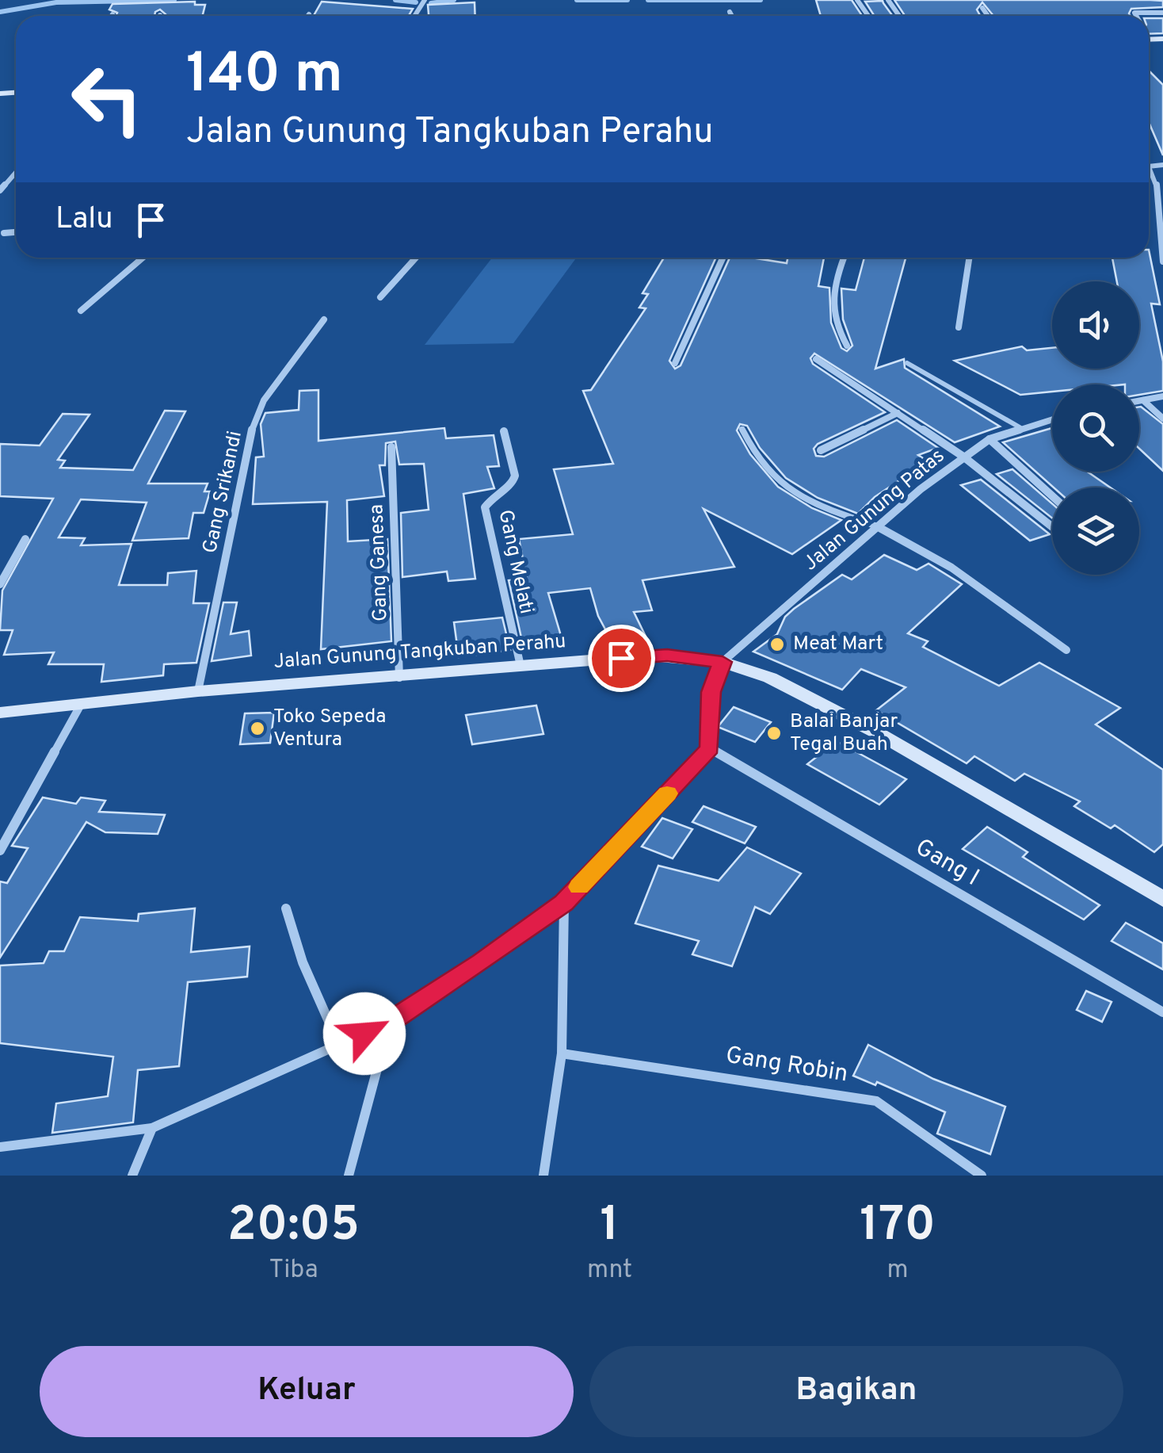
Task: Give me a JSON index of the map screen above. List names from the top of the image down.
{
  "streets": {
    "street": [
      "Gang Srikandi",
      "Jalan Gunung Patas",
      "Gang Melati",
      "Gang Ganesa",
      "Jalan Gunung Tangkuban Perahu",
      "Gang I",
      "Gang Robin"
    ]
  },
  "crossings": [
    ["Gang Srikandi", "Jalan Gunung Tangkuban Perahu"],
    ["Jalan Gunung Patas", "Jalan Gunung Tangkuban Perahu"],
    ["Gang Melati", "Jalan Gunung Tangkuban Perahu"],
    ["Gang Ganesa", "Jalan Gunung Tangkuban Perahu"]
  ],
  "places": ["Meat Mart", "Toko Sepeda Ventura", "Balai Banjar Tegal Buah"],
  "page": {
    "turn": ["140 m", "Jalan Gunung Tangkuban Perahu"],
    "then": "Lalu",
    "eta": [
      "20:05",
      "Tiba",
      "1",
      "mnt",
      "170",
      "m"
    ],
    "buttons": ["Keluar", "Bagikan"]
  }
}
